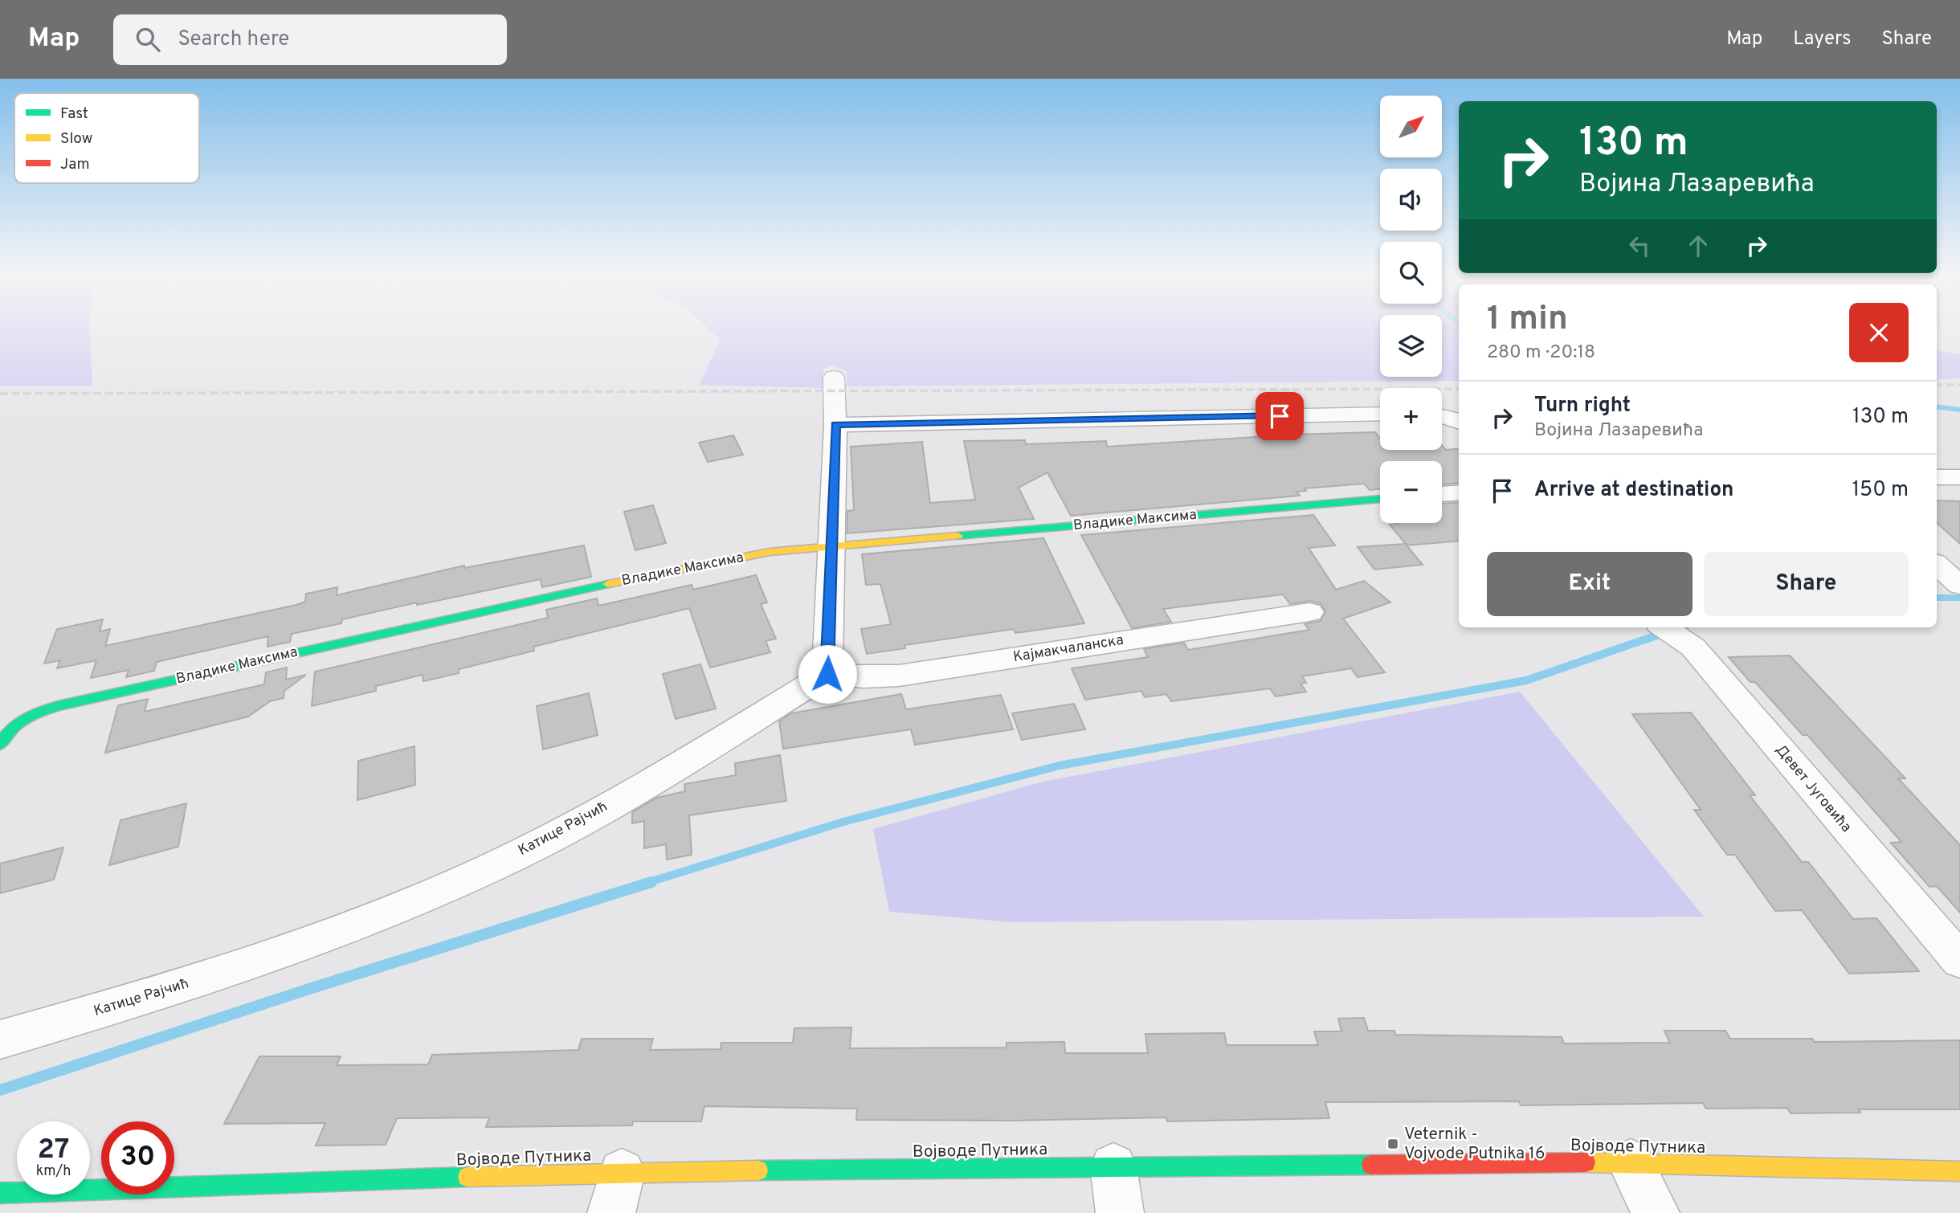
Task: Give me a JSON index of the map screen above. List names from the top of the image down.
{
  "streets": {
    "street": [
      "Владике Максима",
      "Кајмакчаланска",
      "Девет Југовића",
      "Катице Рајчић",
      "Војводе Путника"
    ]
  },
  "crossings": [
    ["Кајмакчаланска", "Катице Рајчић"]
  ],
  "places": {
    "transit": ["Veternik - Vojvode Putnika 16"]
  },
  "legend": ["Fast", "Slow", "Jam"],
  "north": "top right",
  "page": {
    "header": "Map",
    "search": "Search here",
    "nav": ["Map", "Layers", "Share"],
    "map_buttons": ["+", "−"],
    "turn": ["130 m", "Војина Лазаревића"],
    "heading": ["1 min", "280 m · 20:18"],
    "list": [
      {
        "name": "Turn right",
        "note": "Војина Лазаревића",
        "value": "130 m"
      },
      {
        "name": "Arrive at destination",
        "value": "150 m"
      }
    ],
    "buttons": ["Exit", "Share"],
    "speed": "27 km/h",
    "limit": "30"
  }
}
